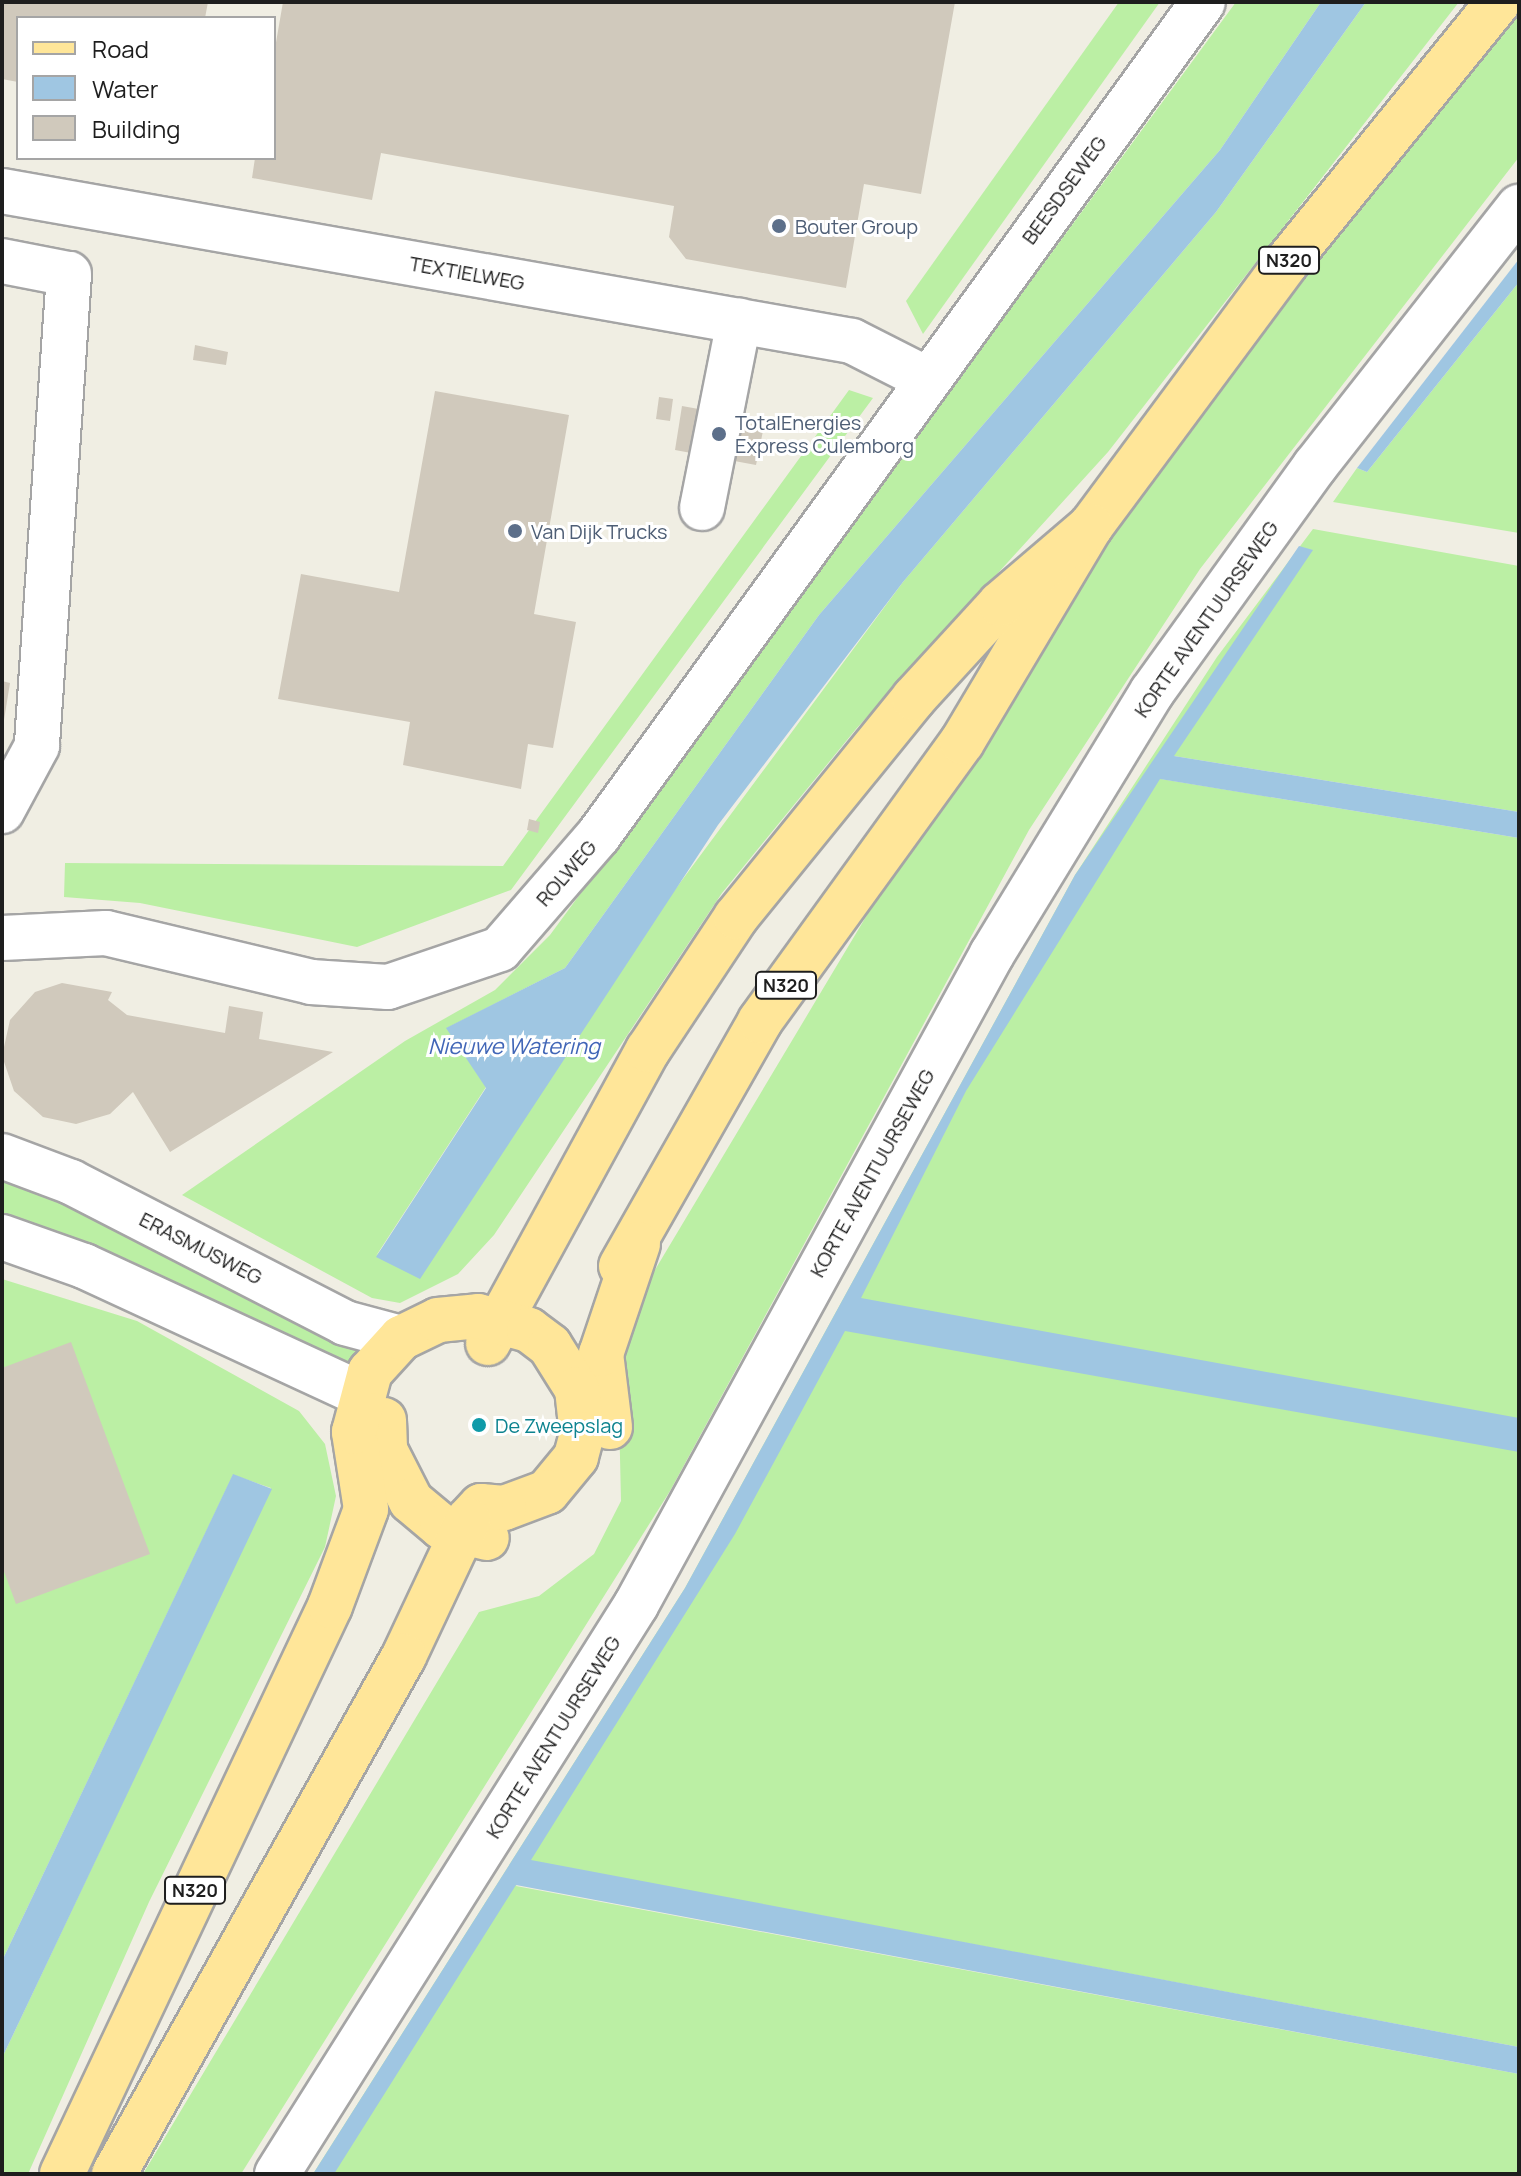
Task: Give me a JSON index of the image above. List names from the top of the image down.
{
  "streets": {
    "main road": ["N320"],
    "street": [
      "BEESDSEWEG",
      "TEXTIELWEG",
      "KORTE AVENTUURSEWEG",
      "ROLWEG",
      "ERASMUSWEG"
    ]
  },
  "crossings": [
    ["BEESDSEWEG", "TEXTIELWEG"],
    ["BEESDSEWEG", "ROLWEG"],
    ["TEXTIELWEG", "ROLWEG"]
  ],
  "water": ["Nieuwe Watering"],
  "places": [
    "Bouter Group",
    "TotalEnergies Express Culemborg",
    "Van Dijk Trucks",
    "De Zweepslag"
  ],
  "legend": ["Road", "Water", "Building"]
}
